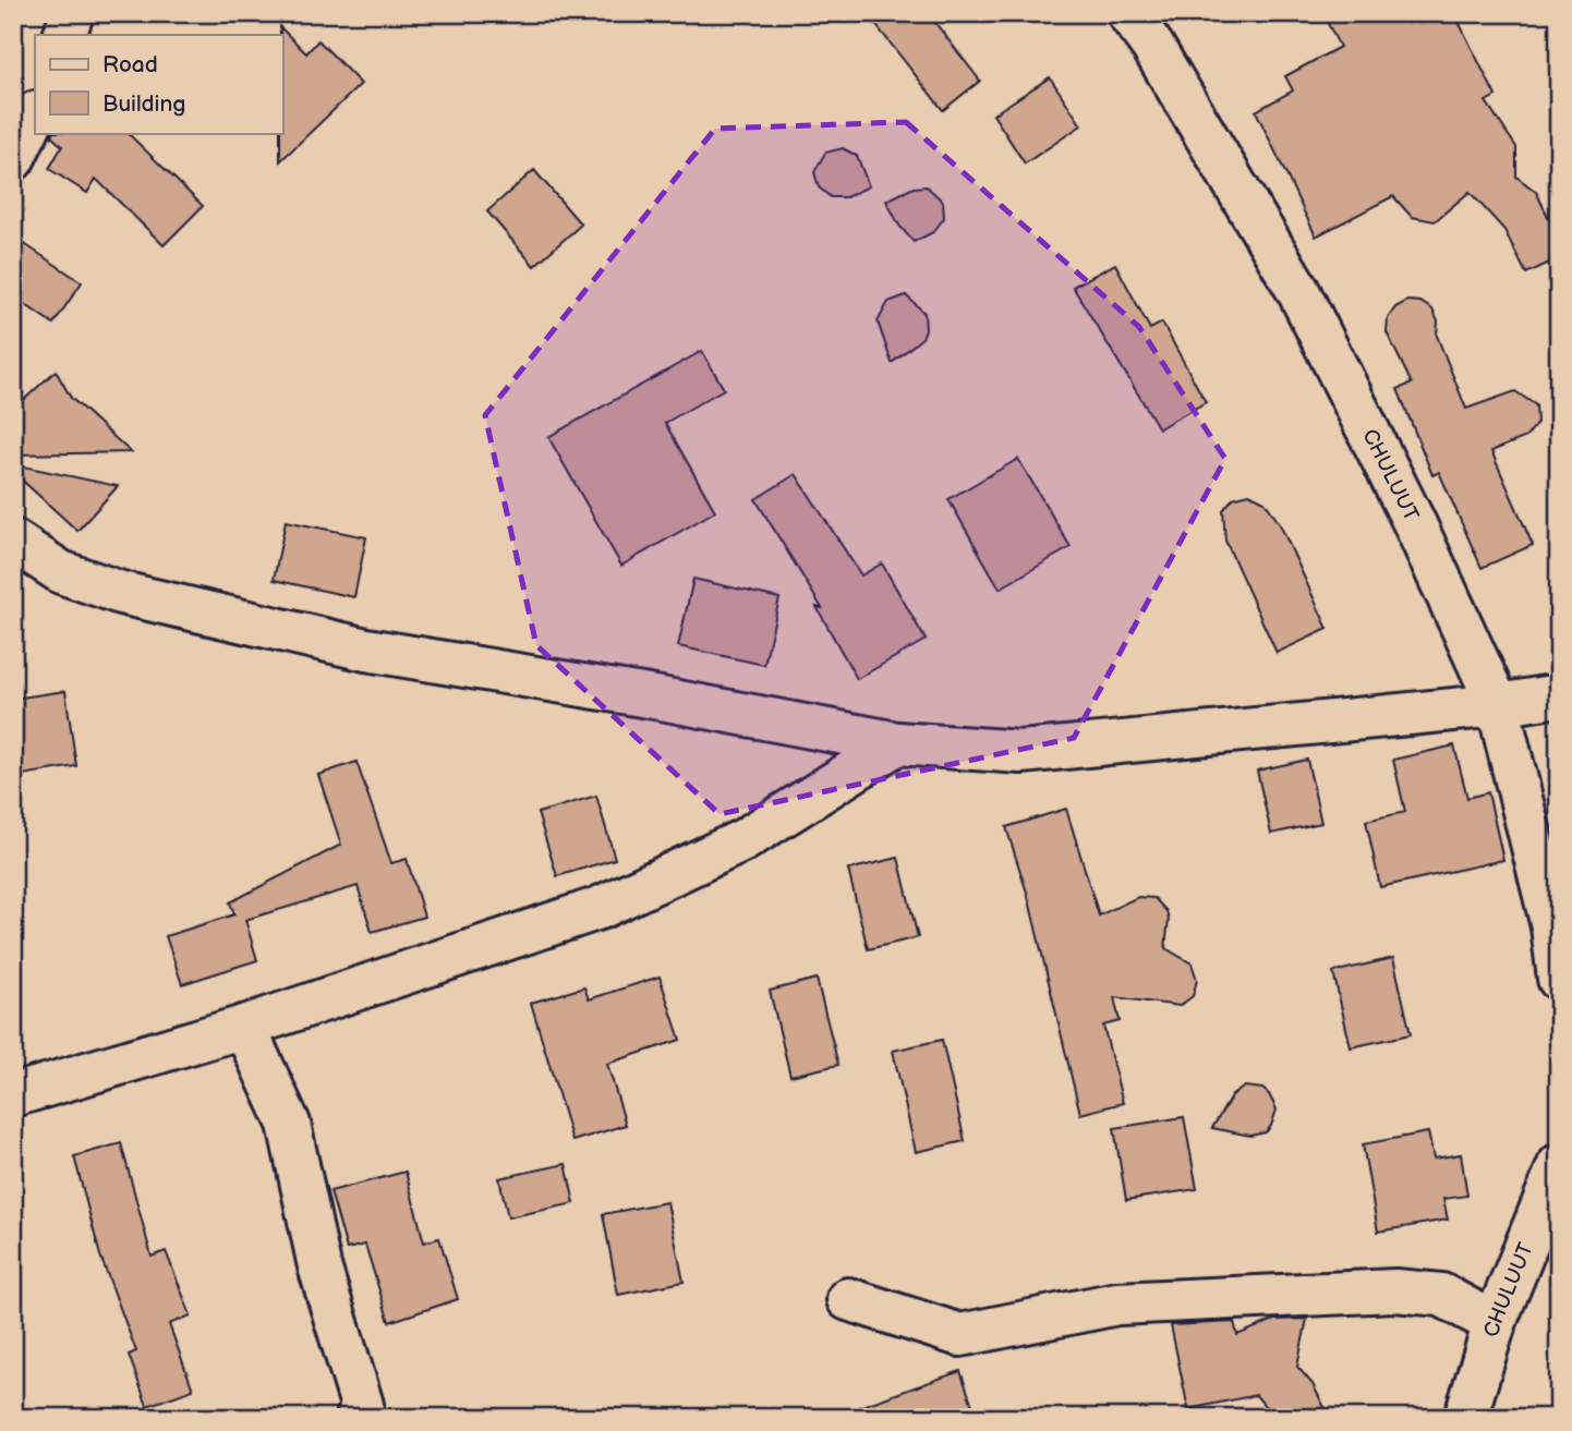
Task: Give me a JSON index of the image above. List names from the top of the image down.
{
  "streets": {
    "street": ["CHULUUT"]
  },
  "legend": ["Road", "Building"]
}
